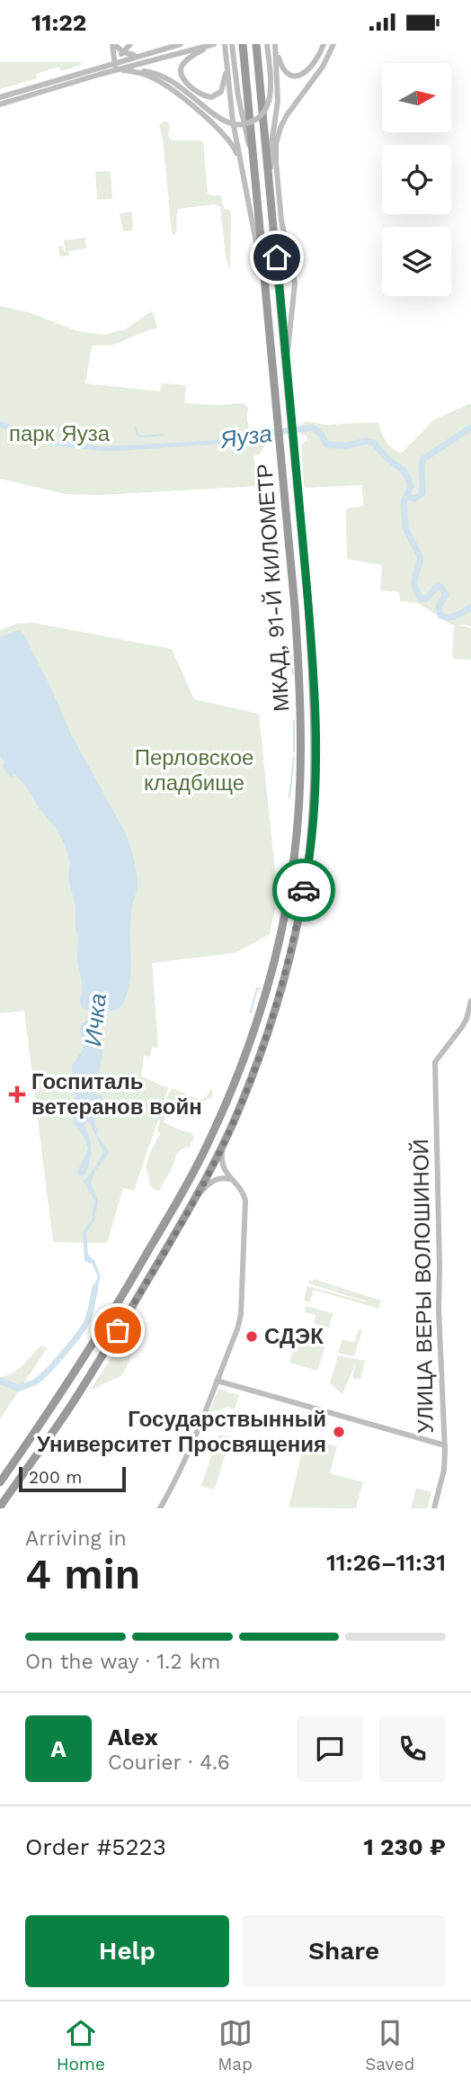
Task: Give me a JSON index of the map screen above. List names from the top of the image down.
{
  "streets": {
    "highway": ["МКАД, 91-Й КИЛОМЕТР"],
    "main road": ["УЛИЦА ВЕРЫ ВОЛОШИНОЙ"]
  },
  "water": ["Яуза", "Ичка"],
  "parks": ["парк Яуза", "Перловское кладбище"],
  "places": {
    "health": ["Госпиталь ветеранов войн"],
    "other": ["СДЭК", "Государствынный Университет Просвящения"]
  },
  "scale_bar": "200 m",
  "north": "right",
  "page": {
    "status": "11:22",
    "scale": "200 m",
    "heading": ["4 min", "Arriving in", "11:26–11:31"],
    "panel": [
      "Alex",
      "Courier · 4.6",
      "Order #5223",
      "1 230 ₽"
    ],
    "bar": "On the way · 1.2 km",
    "round": "A",
    "buttons": ["Help", "Share"],
    "tabs": ["Home", "Map", "Saved"]
  }
}
